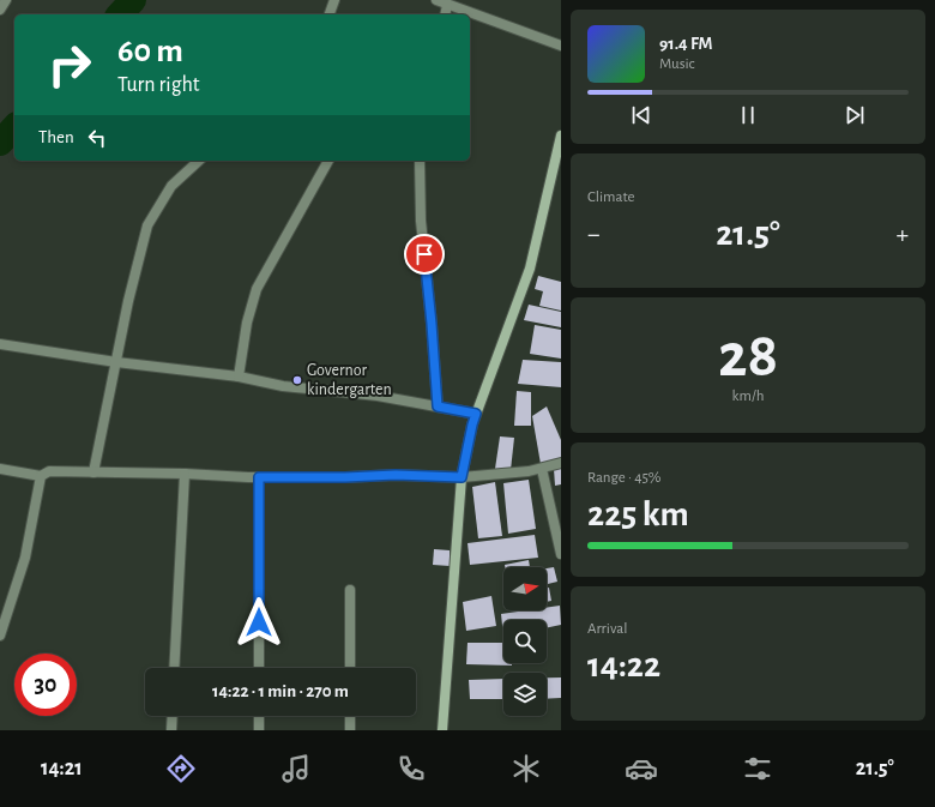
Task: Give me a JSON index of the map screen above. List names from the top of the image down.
{
  "places": ["Governor kindergarten"],
  "north": "right",
  "page": {
    "turn": ["60 m", "Turn right"],
    "song": ["91.4 FM", "Music"],
    "then": "Then",
    "tile": [
      "Climate",
      ["28", "km/h"],
      ["Range · 45%", "225 km"],
      ["Arrival", "14:22"]
    ],
    "heat": ["−", "21.5°", "+"],
    "limit": "30",
    "trip": "14:22 · 1 min · 270 m",
    "tabs": ["14:21", "21.5°"]
  }
}
